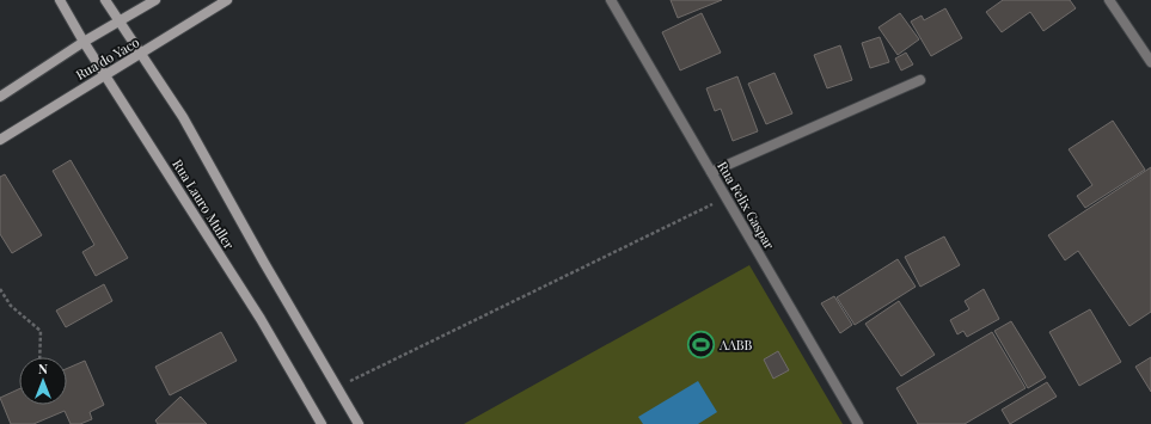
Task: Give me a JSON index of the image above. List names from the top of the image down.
{
  "streets": {
    "street": ["Rua do Yaco", "Rua Lauro Muller", "Rua Felix Gaspar"]
  },
  "crossings": [
    ["Rua do Yaco", "Rua Lauro Muller"]
  ],
  "places": {
    "sports": ["AABB"]
  },
  "north": "top"
}
